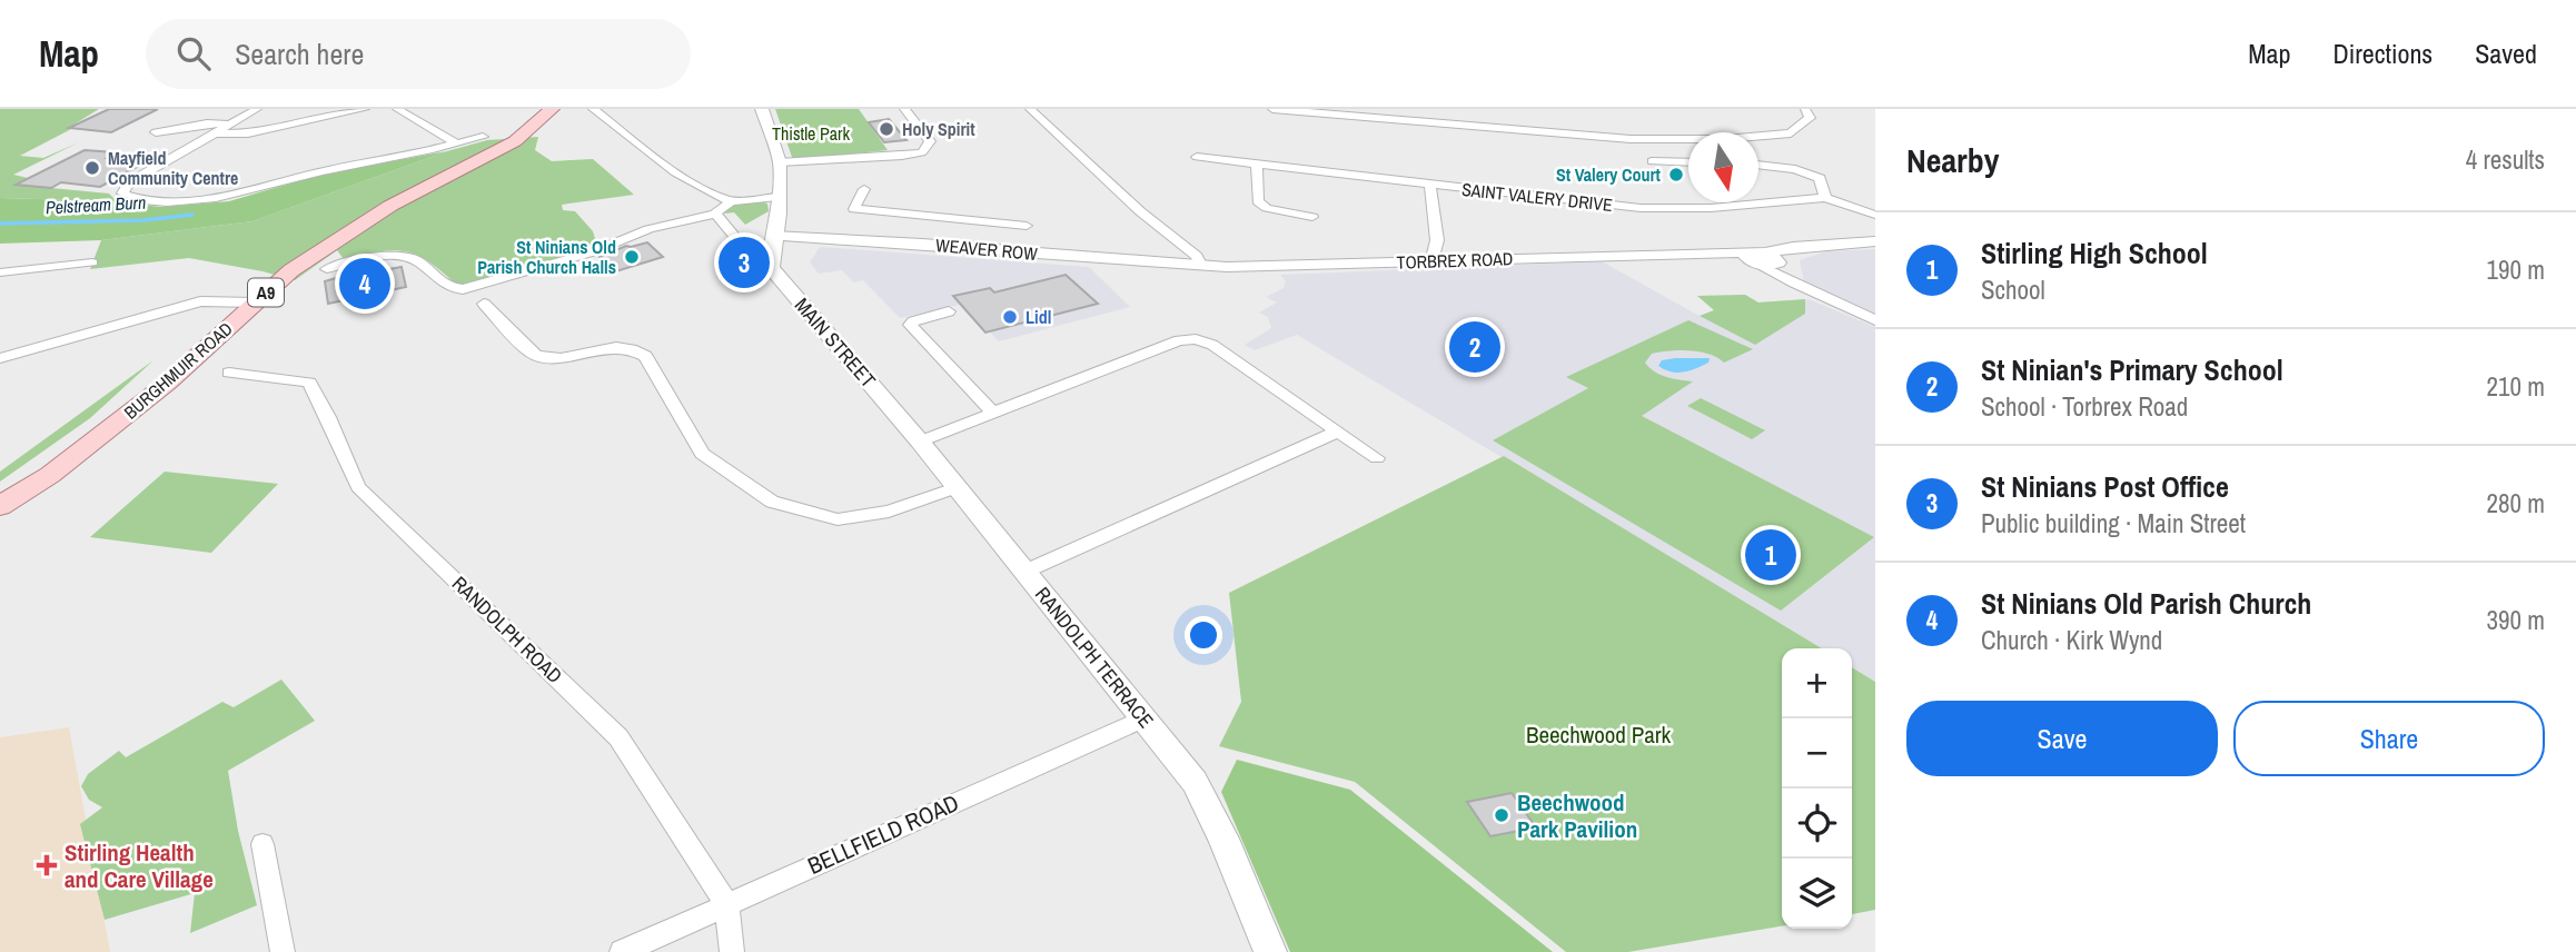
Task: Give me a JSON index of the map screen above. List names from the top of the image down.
{
  "streets": {
    "main road": [
      "A9",
      "MAIN STREET",
      "BURGHMUIR ROAD",
      "RANDOLPH TERRACE"
    ],
    "street": [
      "SAINT VALERY DRIVE",
      "WEAVER ROW",
      "TORBREX ROAD",
      "RANDOLPH ROAD",
      "BELLFIELD ROAD"
    ]
  },
  "crossings": [
    ["WEAVER ROW", "TORBREX ROAD"],
    ["WEAVER ROW", "MAIN STREET"],
    ["MAIN STREET", "RANDOLPH TERRACE"],
    ["RANDOLPH ROAD", "BELLFIELD ROAD"],
    ["RANDOLPH TERRACE", "BELLFIELD ROAD"]
  ],
  "water": ["Pelstream Burn"],
  "parks": ["Thistle Park", "Beechwood Park"],
  "places": {
    "other": [
      "Holy Spirit",
      "Mayfield Community Centre",
      "St Valery Court",
      "St Ninians Old Parish Church Halls",
      "Lidl",
      "Beechwood Park Pavilion"
    ],
    "health": ["Stirling Health and Care Village"]
  },
  "north": "bottom",
  "page": {
    "header": "Map",
    "search": "Search here",
    "nav": ["Map", "Directions", "Saved"],
    "heading": ["Nearby", "4 results"],
    "list": [
      {
        "mark": "1",
        "name": "Stirling High School",
        "note": "School",
        "value": "190 m"
      },
      {
        "mark": "2",
        "name": "St Ninian's Primary School",
        "note": "School · Torbrex Road",
        "value": "210 m"
      },
      {
        "mark": "3",
        "name": "St Ninians Post Office",
        "note": "Public building · Main Street",
        "value": "280 m"
      },
      {
        "mark": "4",
        "name": "St Ninians Old Parish Church",
        "note": "Church · Kirk Wynd",
        "value": "390 m"
      }
    ],
    "pins": [
      "3",
      "4",
      "2",
      "1"
    ],
    "map_buttons": ["+", "−"],
    "buttons": ["Save", "Share"]
  }
}
